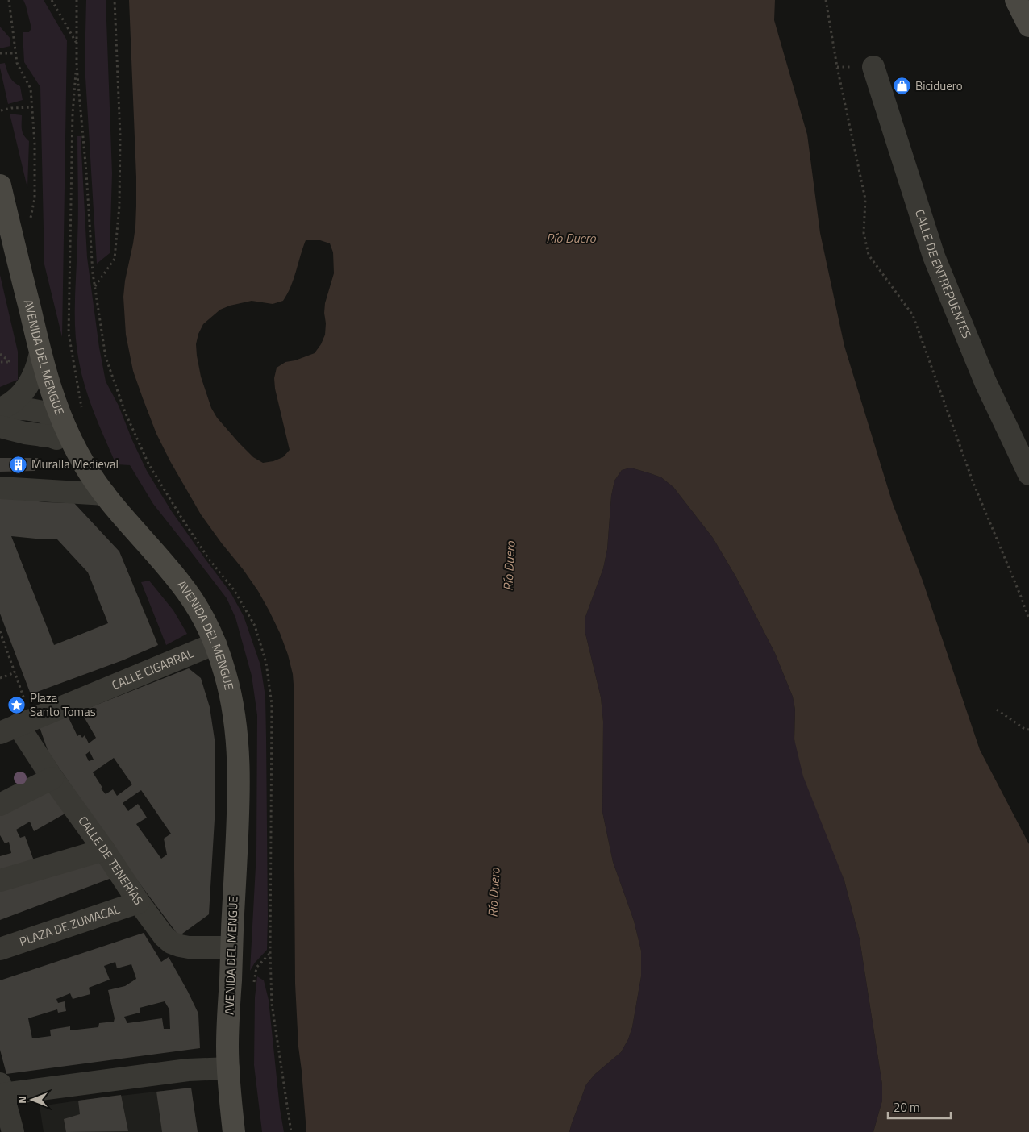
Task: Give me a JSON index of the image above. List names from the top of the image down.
{
  "streets": {
    "street": [
      "CALLE DE ENTREPUENTES",
      "AVENIDA DEL MENGUE",
      "CALLE CIGARRAL",
      "CALLE DE TENERÍAS",
      "PLAZA DE ZUMACAL"
    ]
  },
  "crossings": [
    ["AVENIDA DEL MENGUE", "CALLE CIGARRAL"],
    ["AVENIDA DEL MENGUE", "CALLE DE TENERÍAS"],
    ["CALLE CIGARRAL", "CALLE DE TENERÍAS"],
    ["CALLE DE TENERÍAS", "PLAZA DE ZUMACAL"]
  ],
  "water": ["Río Duero"],
  "places": {
    "shop": ["Biciduero"],
    "building": ["Muralla Medieval"],
    "place": ["Plaza Santo Tomas"]
  },
  "scale_bar": "20 m",
  "north": "left"
}
